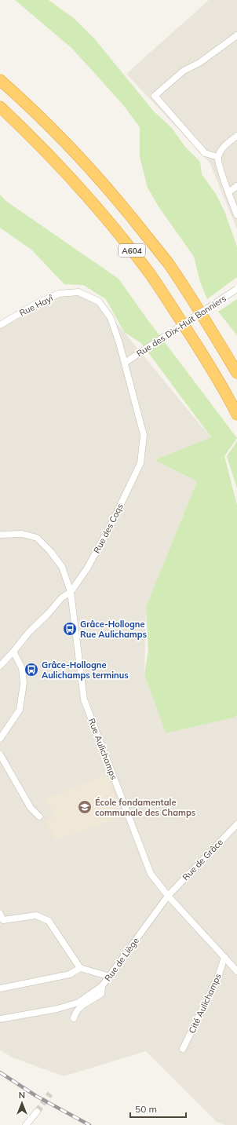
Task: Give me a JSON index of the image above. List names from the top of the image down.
{
  "streets": {
    "highway": ["A604"],
    "street": [
      "Rue Hayî",
      "Rue des Dix-Huit Bonniers",
      "Rue des Coqs",
      "Rue Aulichamps",
      "Rue de Grâce",
      "Rue de Liège",
      "Cité Aulichamps"
    ]
  },
  "crossings": [
    ["Rue Hayî", "Rue des Dix-Huit Bonniers"],
    ["Rue Hayî", "Rue des Coqs"],
    ["Rue des Dix-Huit Bonniers", "Rue des Coqs"],
    ["Rue des Coqs", "Rue Aulichamps"],
    ["Rue Aulichamps", "Rue de Grâce"],
    ["Rue Aulichamps", "Rue de Liège"],
    ["Rue de Grâce", "Rue de Liège"]
  ],
  "places": {
    "bus stop": ["Grâce-Hollogne Rue Aulichamps", "Grâce-Hollogne Aulichamps terminus"],
    "school or university": ["École fondamentale communale des Champs"]
  },
  "scale_bar": "50 m",
  "north": "top"
}
